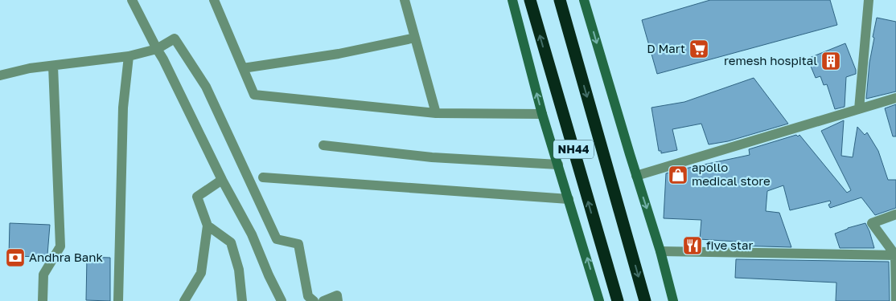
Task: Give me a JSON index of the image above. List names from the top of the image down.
{
  "streets": {
    "highway": ["NH44"]
  },
  "places": {
    "supermarket": ["D Mart"],
    "building": ["remesh hospital"],
    "shop": ["apollo medical store"],
    "restaurant": ["five star"],
    "bank": ["Andhra Bank"]
  }
}
